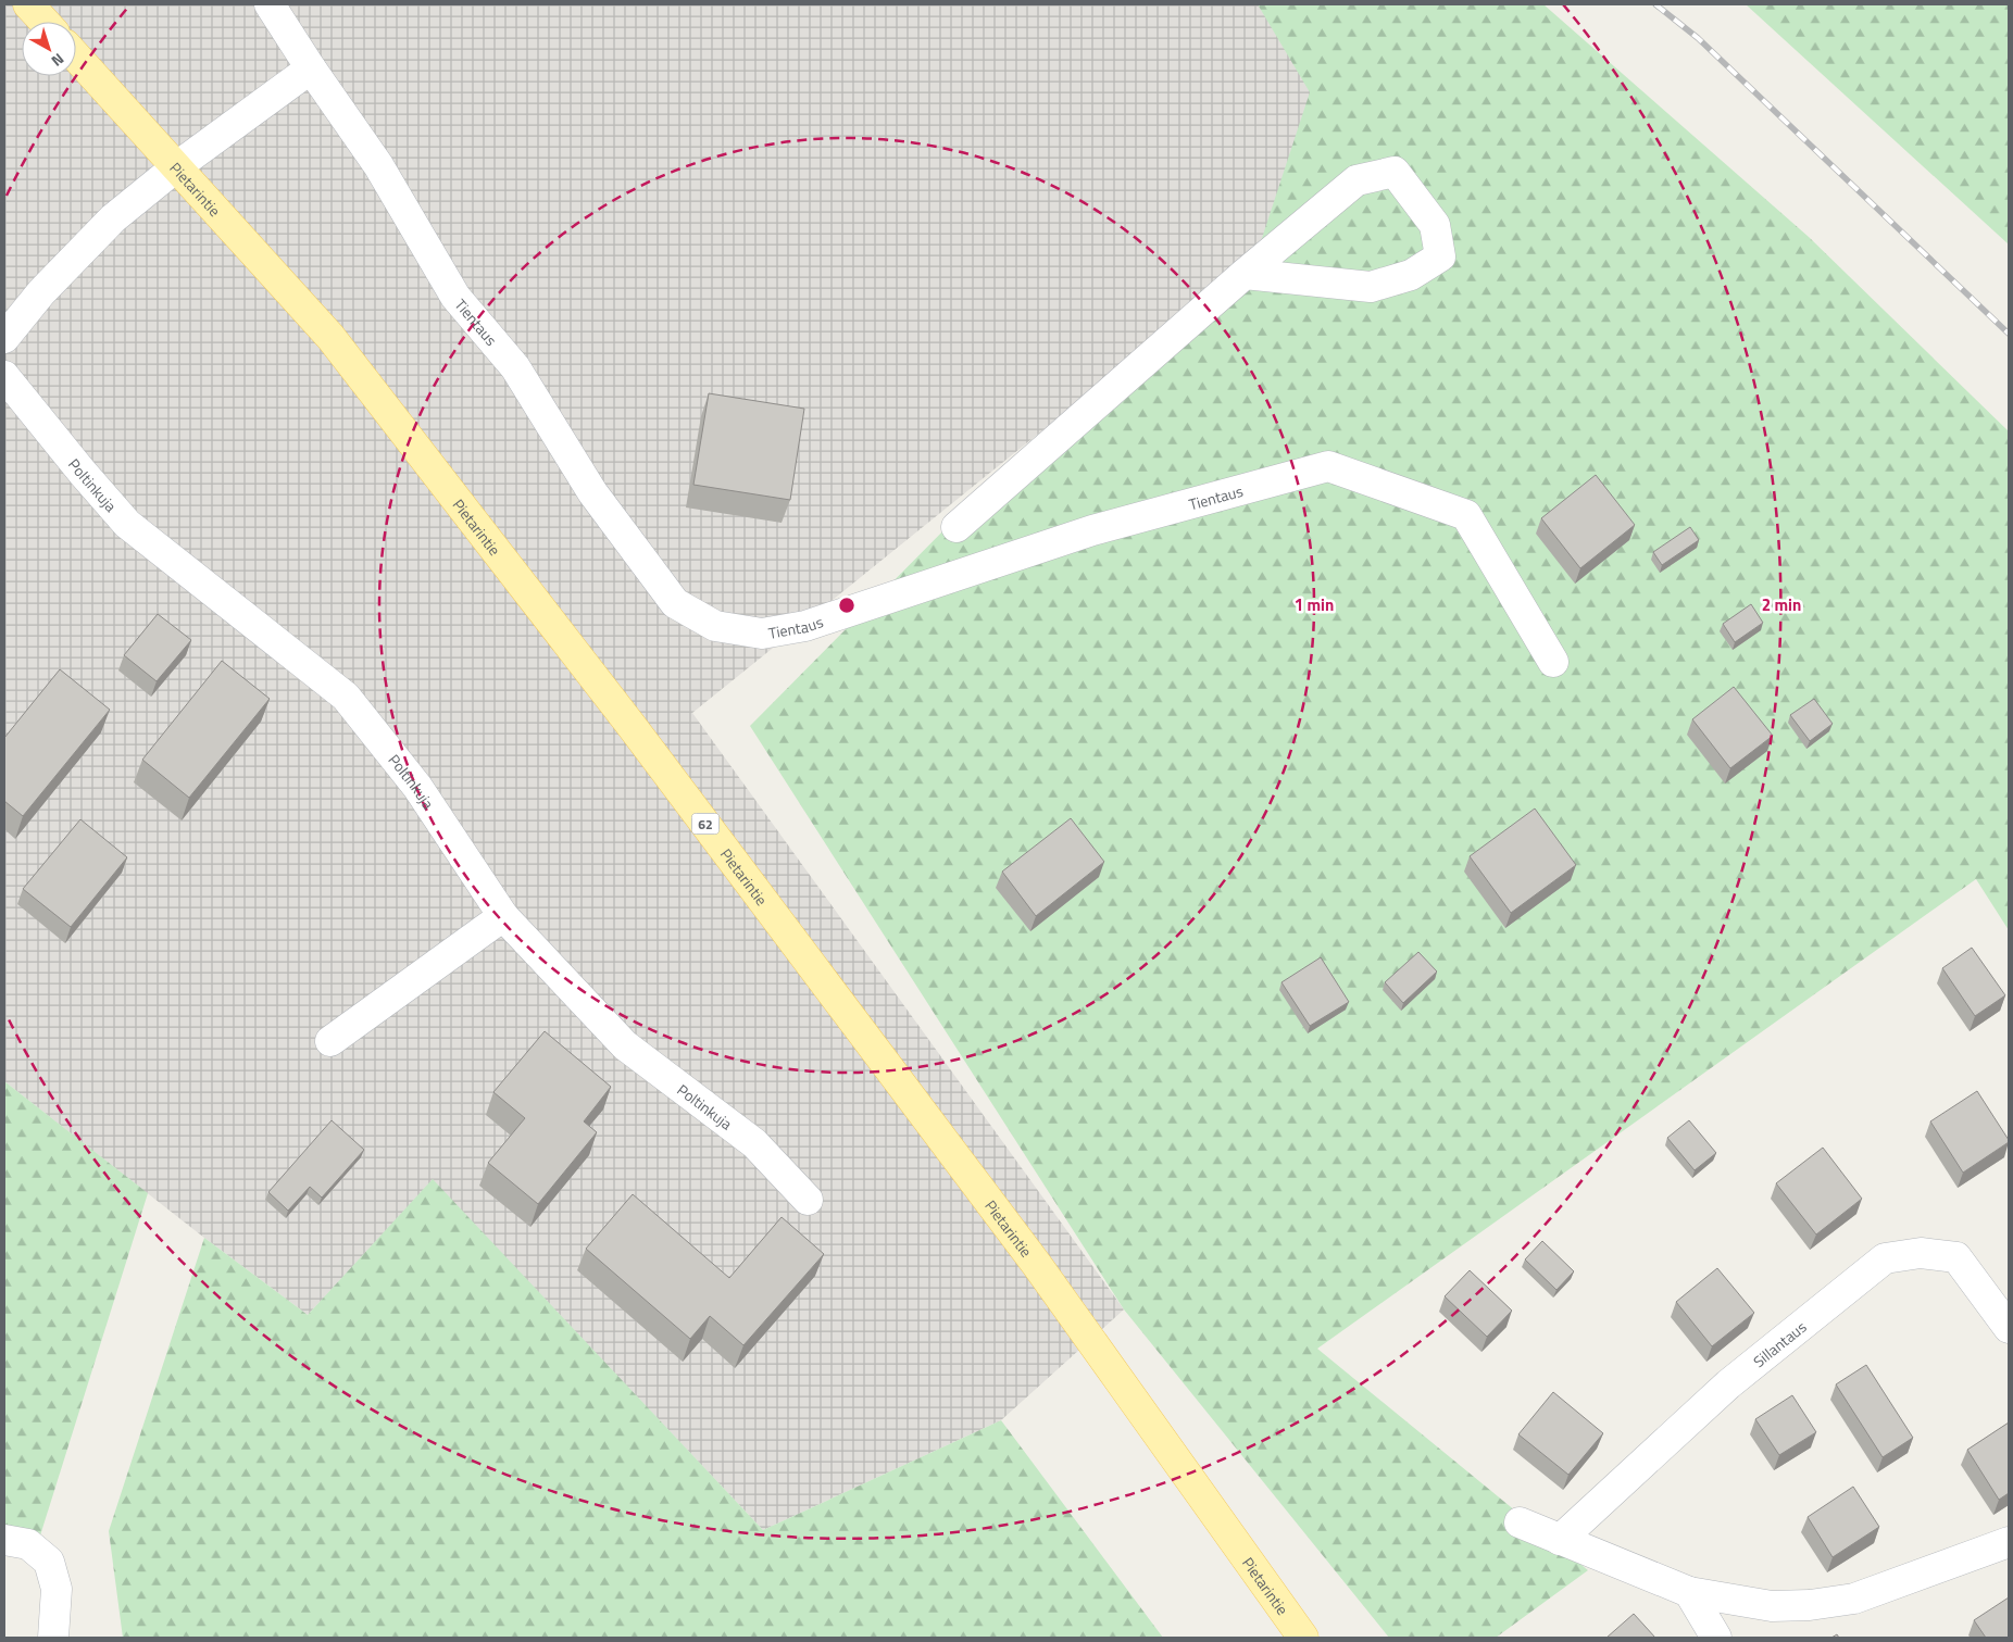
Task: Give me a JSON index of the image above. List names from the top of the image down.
{
  "streets": {
    "main road": ["Pietarintie", "62"],
    "street": ["Tientaus", "Poltinkuja", "Sillantaus"]
  },
  "north": "bottom right",
  "rings": ["1 min", "2 min"]
}
